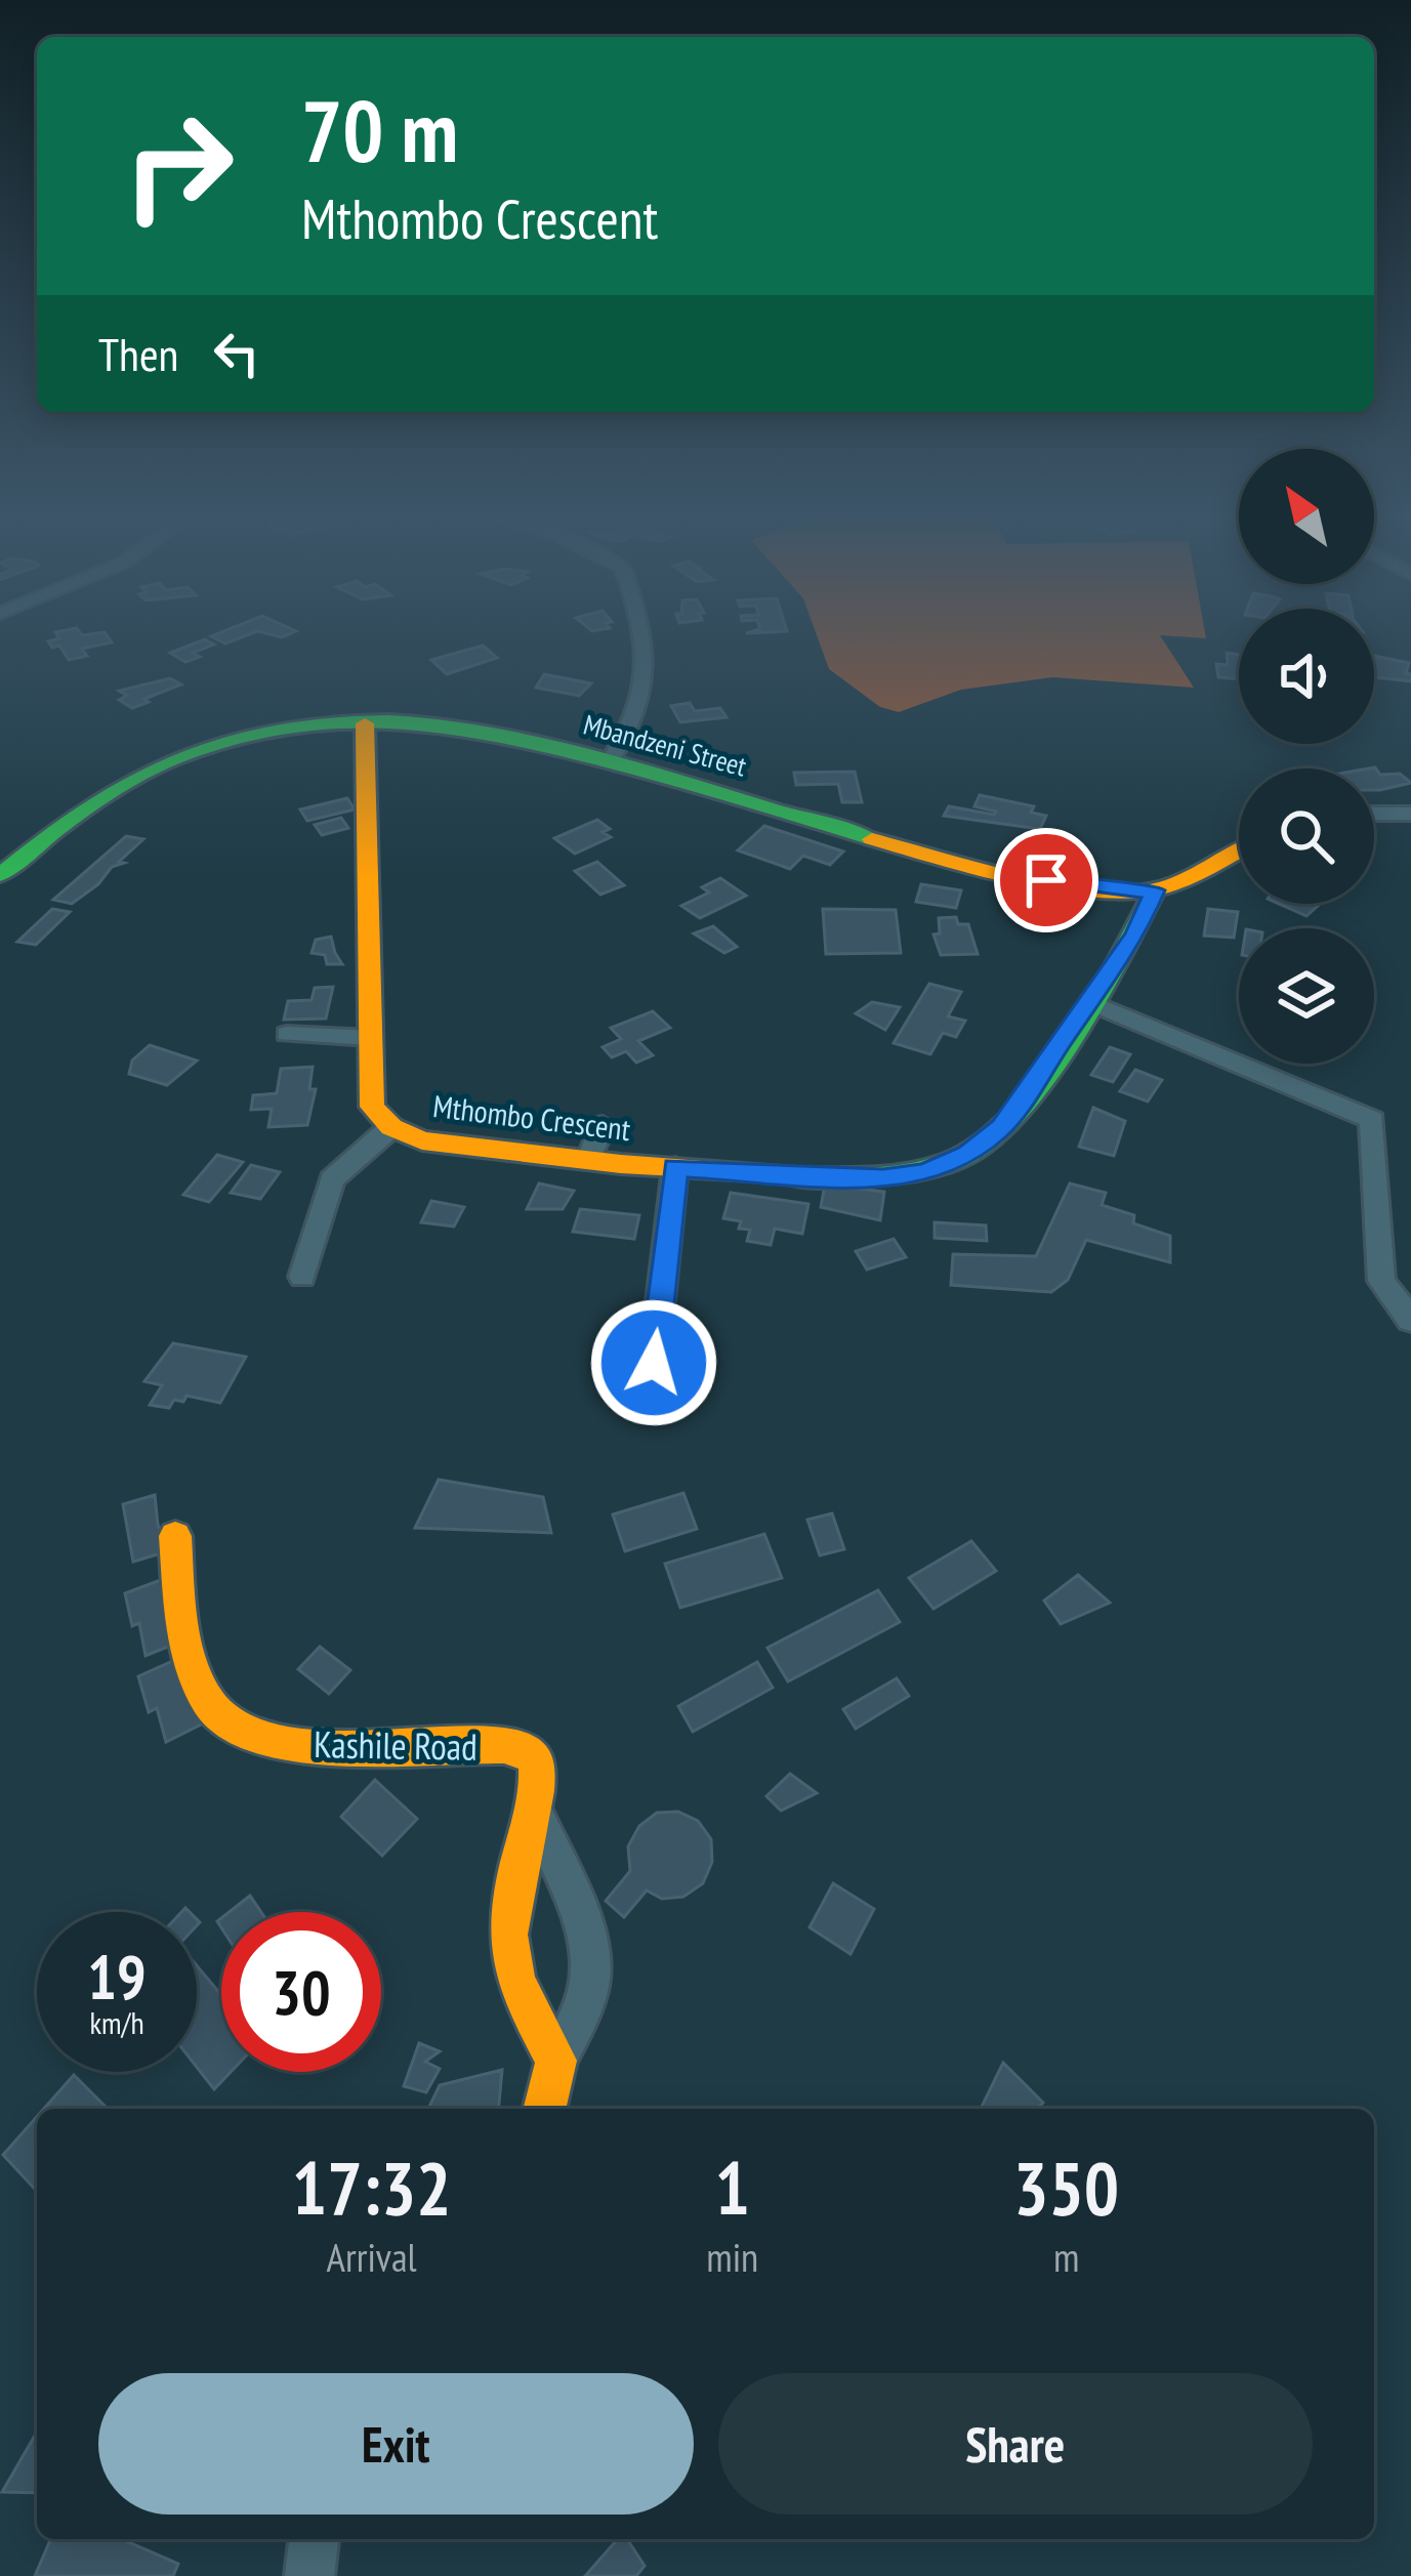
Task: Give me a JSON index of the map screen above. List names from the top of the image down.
{
  "streets": {
    "street": ["Mbandzeni Street", "Mthombo Crescent", "Kashile Road"]
  },
  "crossings": [
    ["Mbandzeni Street", "Mthombo Crescent"]
  ],
  "north": "top left",
  "page": {
    "turn": ["70 m", "Mthombo Crescent"],
    "then": "Then",
    "speed": "19 km/h",
    "limit": "30",
    "eta": [
      "17:32",
      "Arrival",
      "1",
      "min",
      "350",
      "m"
    ],
    "buttons": ["Exit", "Share"]
  }
}
